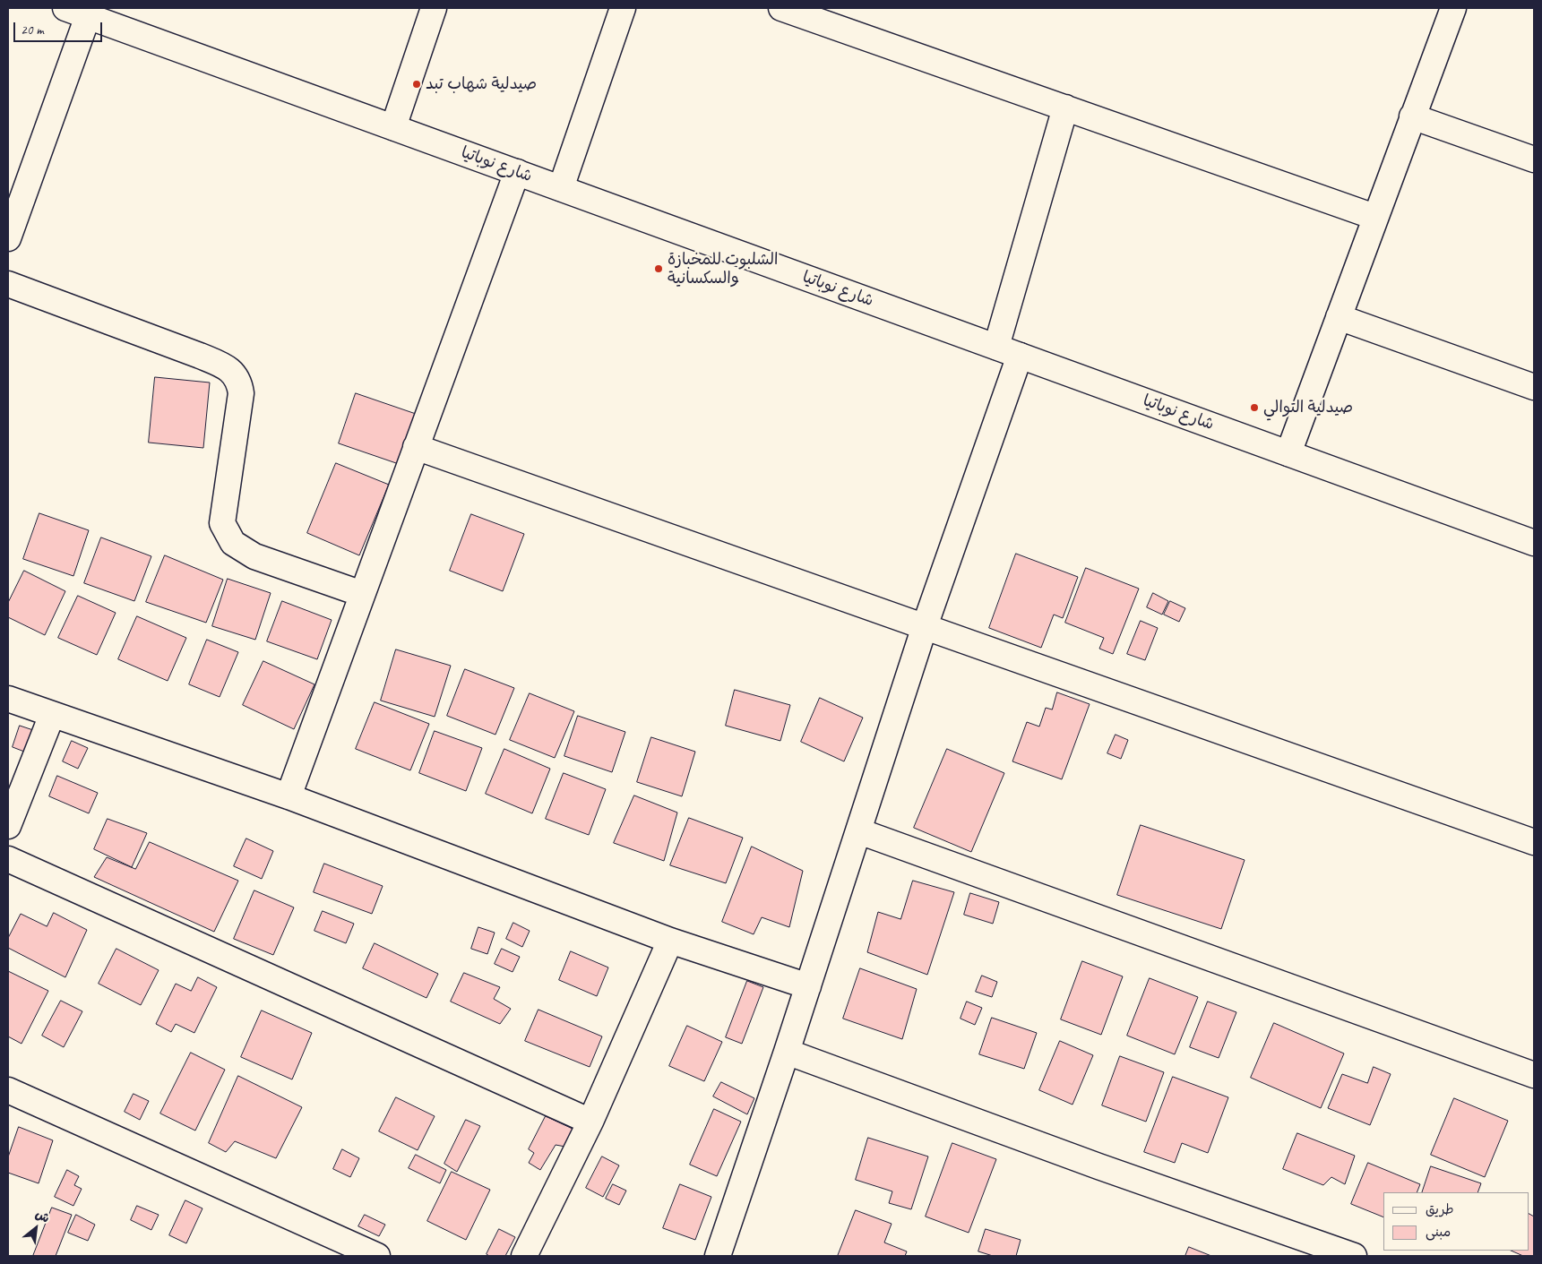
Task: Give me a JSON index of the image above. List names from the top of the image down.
{
  "streets": {
    "street": ["شارع نوباتيا"]
  },
  "places": ["صيدلية شهاب تبد", "الشلبوت للمخبازة والسكسانية", "صيدلية التوالي"],
  "legend": ["طريق", "مبنى"],
  "scale_bar": "20 m",
  "north": "top right"
}
